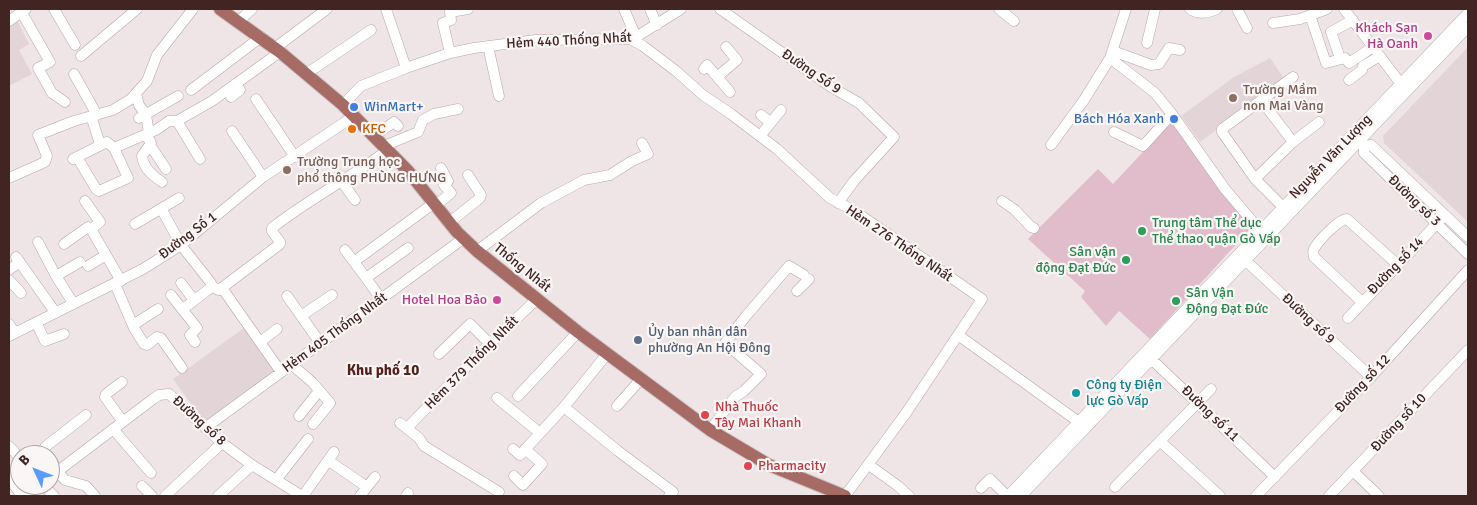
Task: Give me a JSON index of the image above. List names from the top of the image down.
{
  "streets": {
    "main road": ["Thống Nhất"],
    "street": [
      "Hẻm 440 Thống Nhất",
      "Đường Số 9",
      "Nguyễn Văn Lượng",
      "Đường số 3",
      "Đường Số 1",
      "Hẻm 276 Thống Nhất",
      "Đường số 14",
      "Đường số 9",
      "Hẻm 405 Thống Nhất",
      "Hẻm 379 Thống Nhất",
      "Đường số 12",
      "Đường số 11",
      "Đường số 8",
      "Đường số 10"
    ]
  },
  "crossings": [
    ["Hẻm 440 Thống Nhất", "Hẻm 276 Thống Nhất"],
    ["Hẻm 440 Thống Nhất", "Thống Nhất"],
    ["Đường Số 9", "Hẻm 276 Thống Nhất"],
    ["Nguyễn Văn Lượng", "Đường số 3"],
    ["Nguyễn Văn Lượng", "Đường số 9"],
    ["Nguyễn Văn Lượng", "Đường số 11"],
    ["Đường số 3", "Đường số 14"],
    ["Đường Số 1", "Thống Nhất"],
    ["Hẻm 276 Thống Nhất", "Thống Nhất"],
    ["Thống Nhất", "Hẻm 405 Thống Nhất"],
    ["Thống Nhất", "Hẻm 379 Thống Nhất"],
    ["Đường số 9", "Đường số 12"],
    ["Hẻm 405 Thống Nhất", "Đường số 8"],
    ["Đường số 12", "Đường số 11"]
  ],
  "districts": ["Khu phố 10"],
  "places": [
    "Khách Sạn Hà Oanh",
    "Trường Mầm non Mai Vàng",
    "WinMart+",
    "Bách Hóa Xanh",
    "KFC",
    "Trường Trung học phổ thông PHÙNG HƯNG",
    "Trung tâm Thể dục Thể thao quận Gò Vấp",
    "Sân vận động Đạt Đức",
    "Hotel Hoa Bảo",
    "Sân Vận Động Đạt Đức",
    "Ủy ban nhân dân phường An Hội Đông",
    "Công ty Điện lực Gò Vấp",
    "Nhà Thuốc Tây Mai Khanh",
    "Pharmacity"
  ],
  "north": "top left"
}
